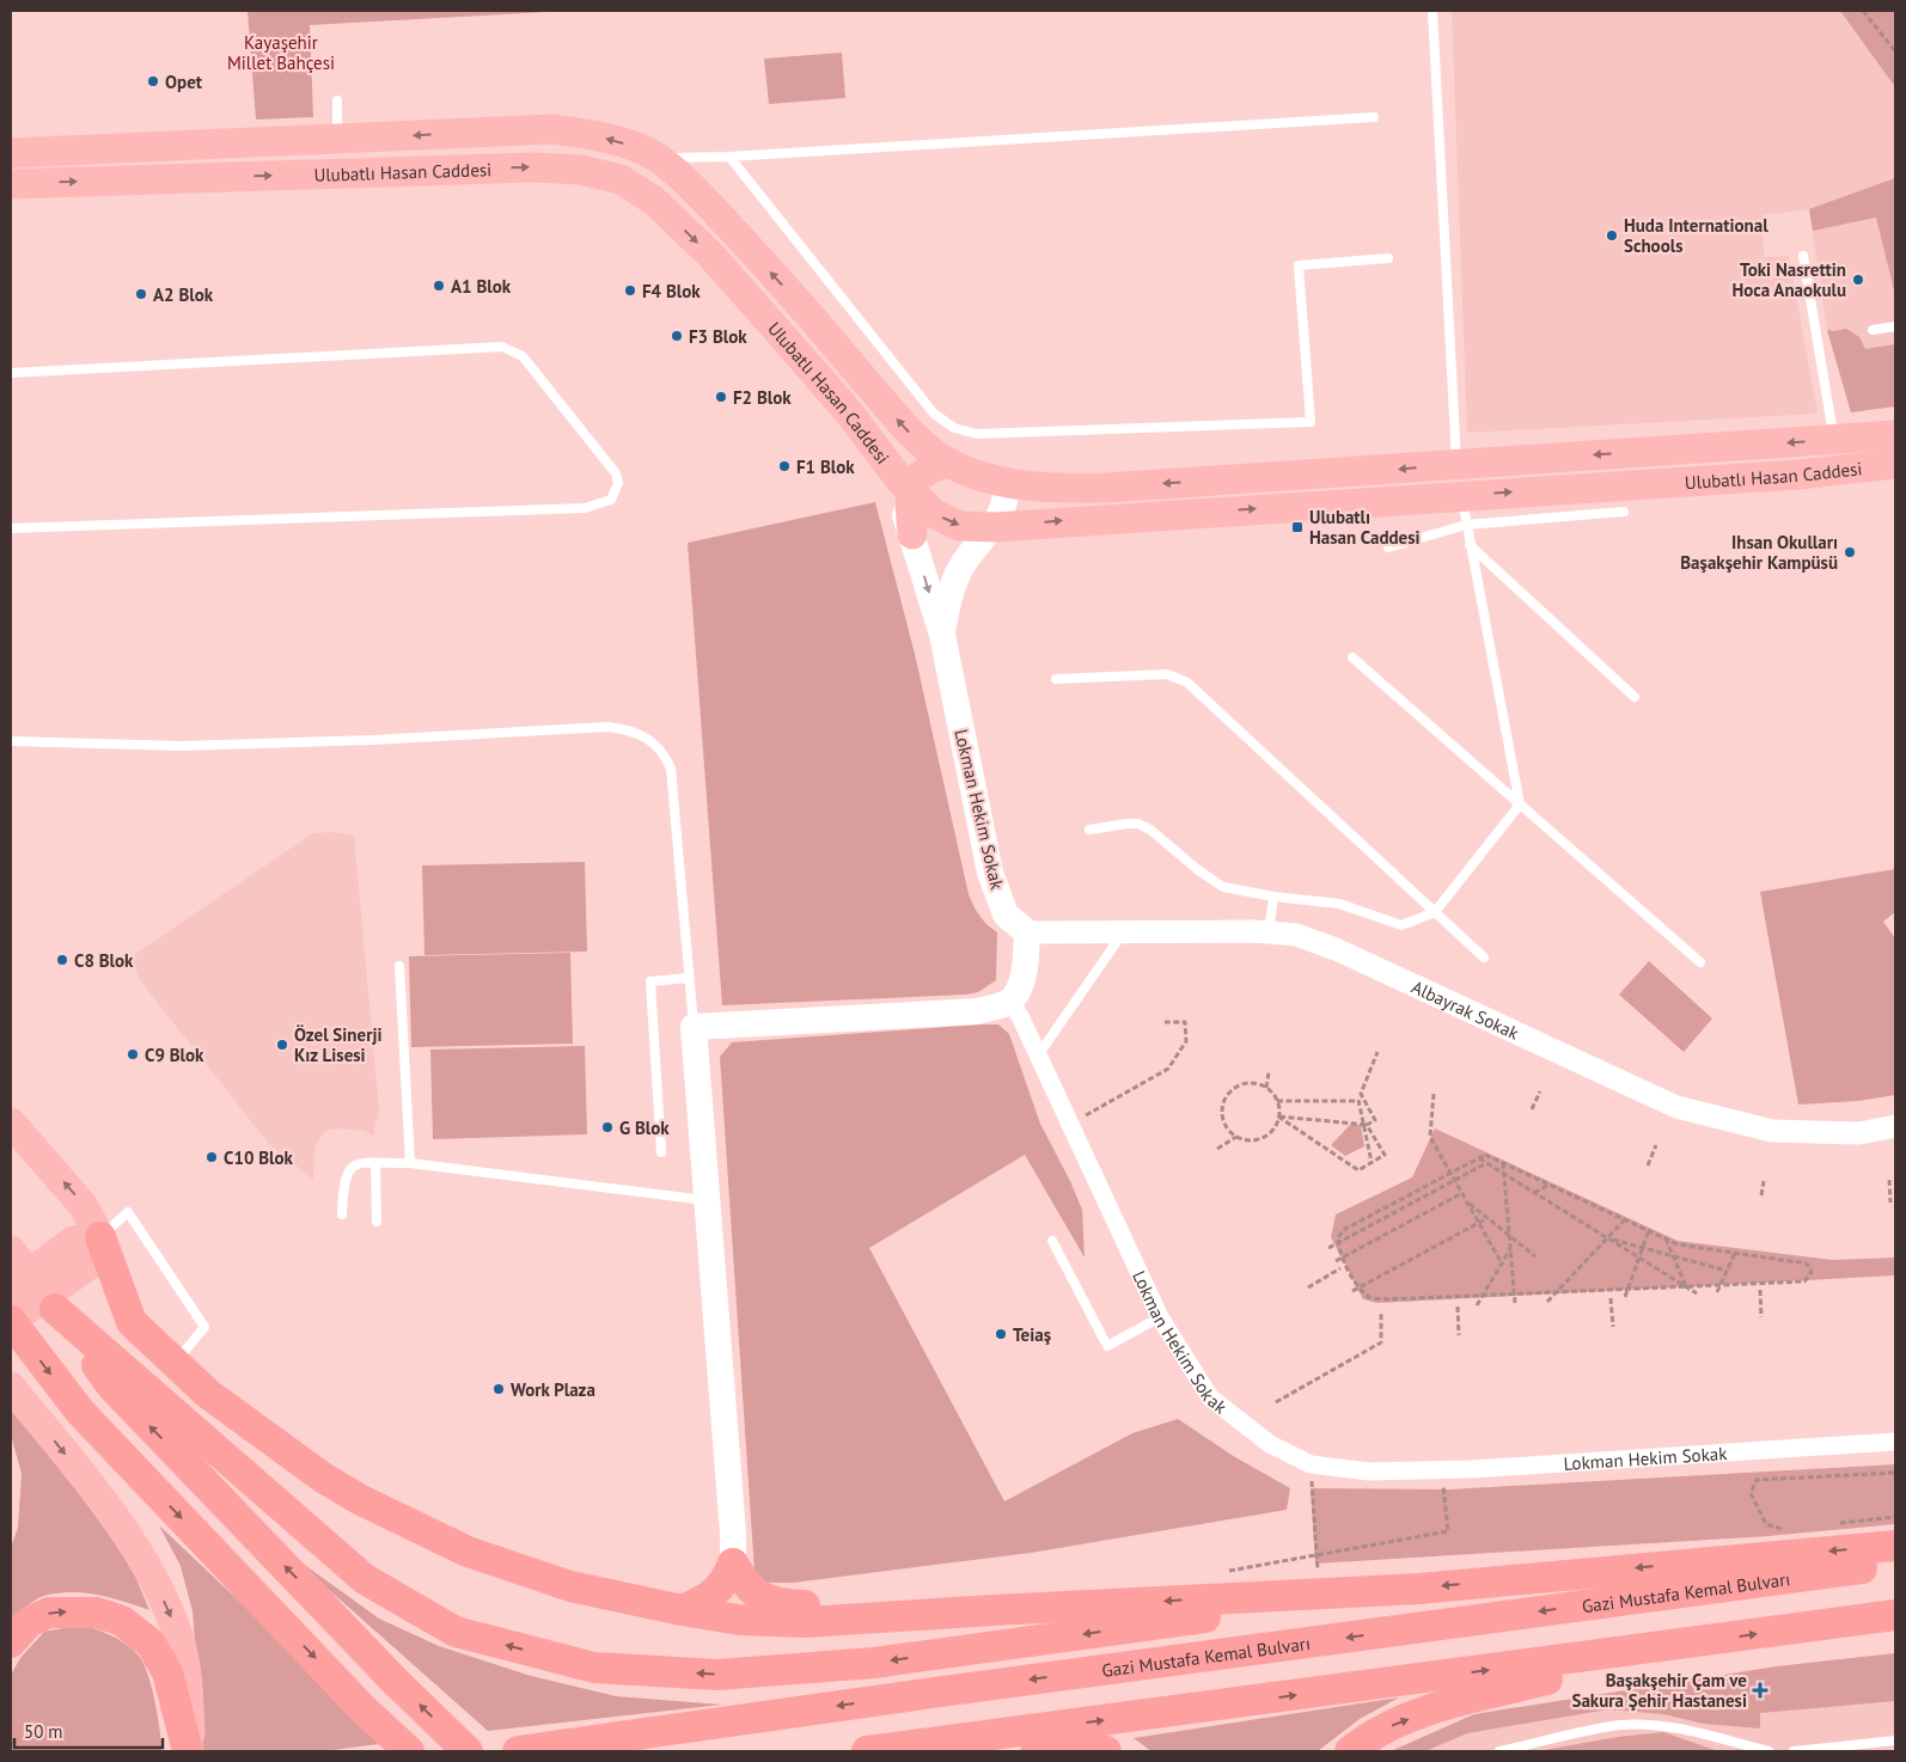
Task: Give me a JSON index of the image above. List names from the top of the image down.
{
  "streets": {
    "highway": ["Gazi Mustafa Kemal Bulvarı"],
    "main road": ["Ulubatlı Hasan Caddesi", "Lokman Hekim Sokak"],
    "street": ["Albayrak Sokak"]
  },
  "crossings": [
    ["Ulubatlı Hasan Caddesi", "Lokman Hekim Sokak"],
    ["Lokman Hekim Sokak", "Albayrak Sokak"]
  ],
  "parks": ["Kayaşehir Millet Bahçesi"],
  "places": {
    "other": [
      "Opet",
      "Huda International Schools",
      "Toki Nasrettin Hoca Anaokulu",
      "A1 Blok",
      "F4 Blok",
      "A2 Blok",
      "F3 Blok",
      "F2 Blok",
      "F1 Blok",
      "Ihsan Okulları Başakşehir Kampüsü",
      "C8 Blok",
      "Özel Sinerji Kız Lisesi",
      "C9 Blok",
      "G Blok",
      "C10 Blok",
      "Teiaş",
      "Work Plaza"
    ],
    "transit": ["Ulubatlı Hasan Caddesi"],
    "health": ["Başakşehir Çam ve Sakura Şehir Hastanesi"]
  },
  "scale_bar": "50 m"
}
